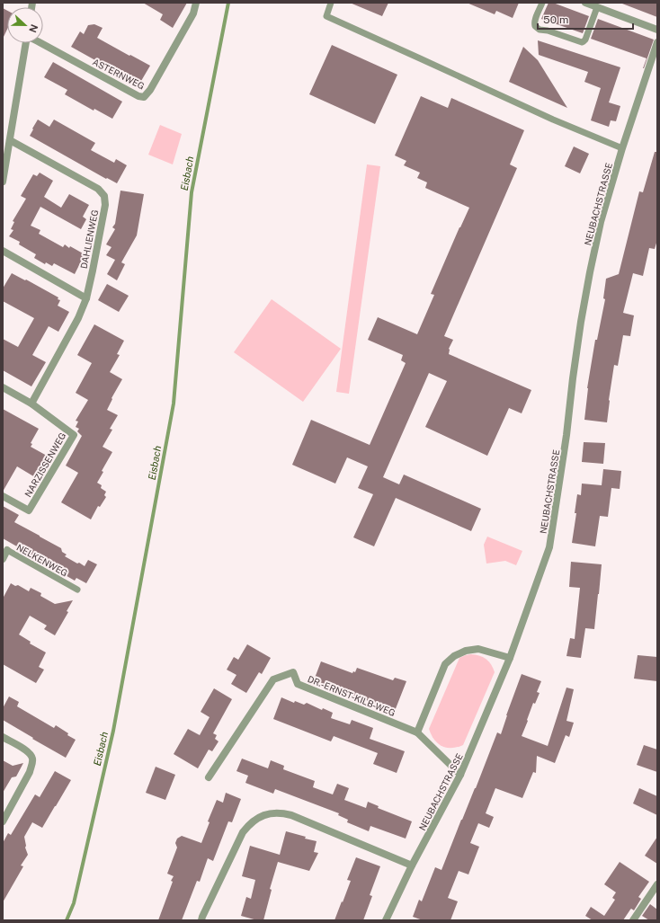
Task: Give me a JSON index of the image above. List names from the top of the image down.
{
  "streets": {
    "street": [
      "ASTERNWEG",
      "NEUBACHSTRASSE",
      "DAHLIENWEG",
      "NARZISSENWEG",
      "NELKENWEG",
      "DR.-ERNST-KILB-WEG"
    ]
  },
  "crossings": [
    ["NEUBACHSTRASSE", "DR.-ERNST-KILB-WEG"]
  ],
  "water": ["Eisbach"],
  "scale_bar": "50 m",
  "north": "right"
}
